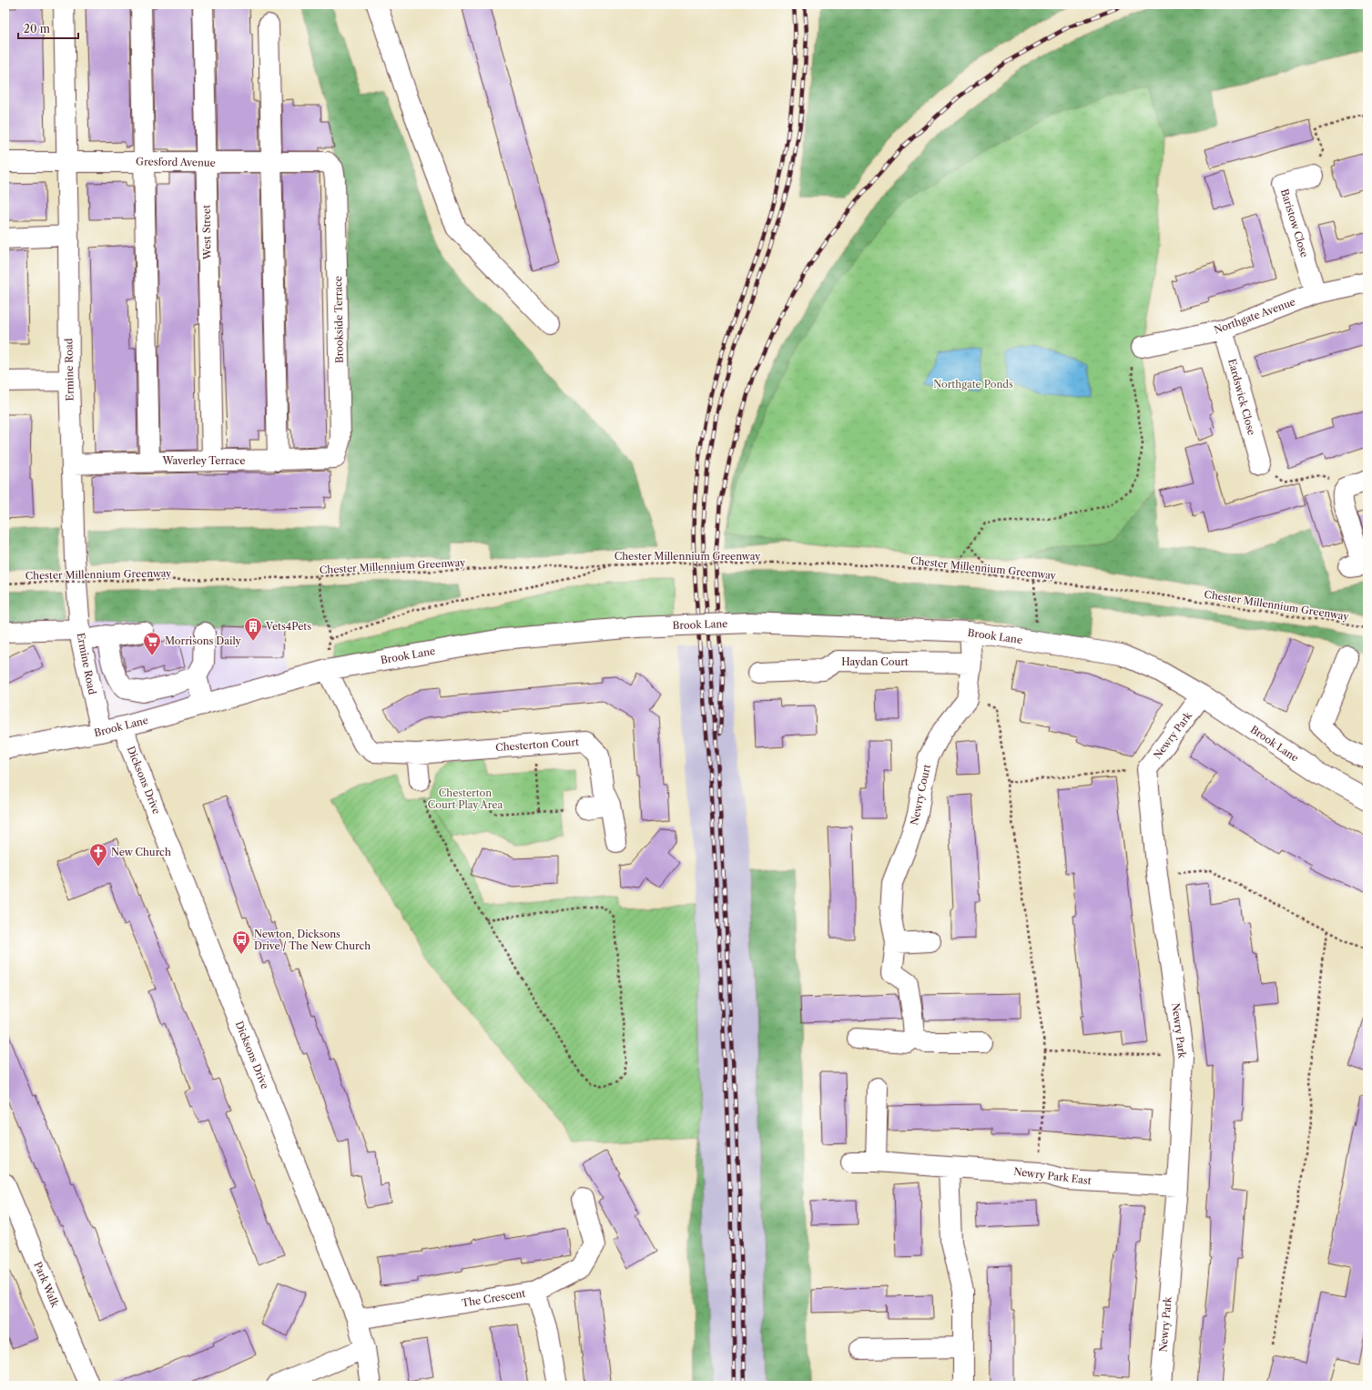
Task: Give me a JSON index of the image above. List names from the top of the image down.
{
  "streets": {
    "street": [
      "Gresford Avenue",
      "Baristow Close",
      "West Street",
      "Northgate Avenue",
      "Brookside Terrace",
      "Ermine Road",
      "Eardswick Close",
      "Waverley Terrace",
      "Brook Lane",
      "Haydan Court",
      "Newry Park",
      "Chesterton Court",
      "Dicksons Drive",
      "Newry Court",
      "Newry Park East",
      "Park Walk",
      "The Crescent"
    ],
    "path": ["Chester Millennium Greenway"]
  },
  "crossings": [
    ["Gresford Avenue", "West Street"],
    ["Gresford Avenue", "Brookside Terrace"],
    ["Gresford Avenue", "Ermine Road"],
    ["Baristow Close", "Northgate Avenue"],
    ["West Street", "Waverley Terrace"],
    ["Northgate Avenue", "Eardswick Close"],
    ["Brookside Terrace", "Waverley Terrace"],
    ["Ermine Road", "Waverley Terrace"],
    ["Ermine Road", "Brook Lane"],
    ["Brook Lane", "Newry Park"],
    ["Brook Lane", "Chesterton Court"],
    ["Brook Lane", "Dicksons Drive"],
    ["Newry Park", "Newry Park East"],
    ["Dicksons Drive", "The Crescent"]
  ],
  "parks": ["Northgate Ponds", "Chesterton Court Play Area"],
  "places": {
    "building": ["Vets4Pets"],
    "supermarket": ["Morrisons Daily"],
    "church": ["New Church"],
    "bus stop": ["Newton, Dicksons Drive / The New Church"]
  },
  "scale_bar": "20 m"
}
